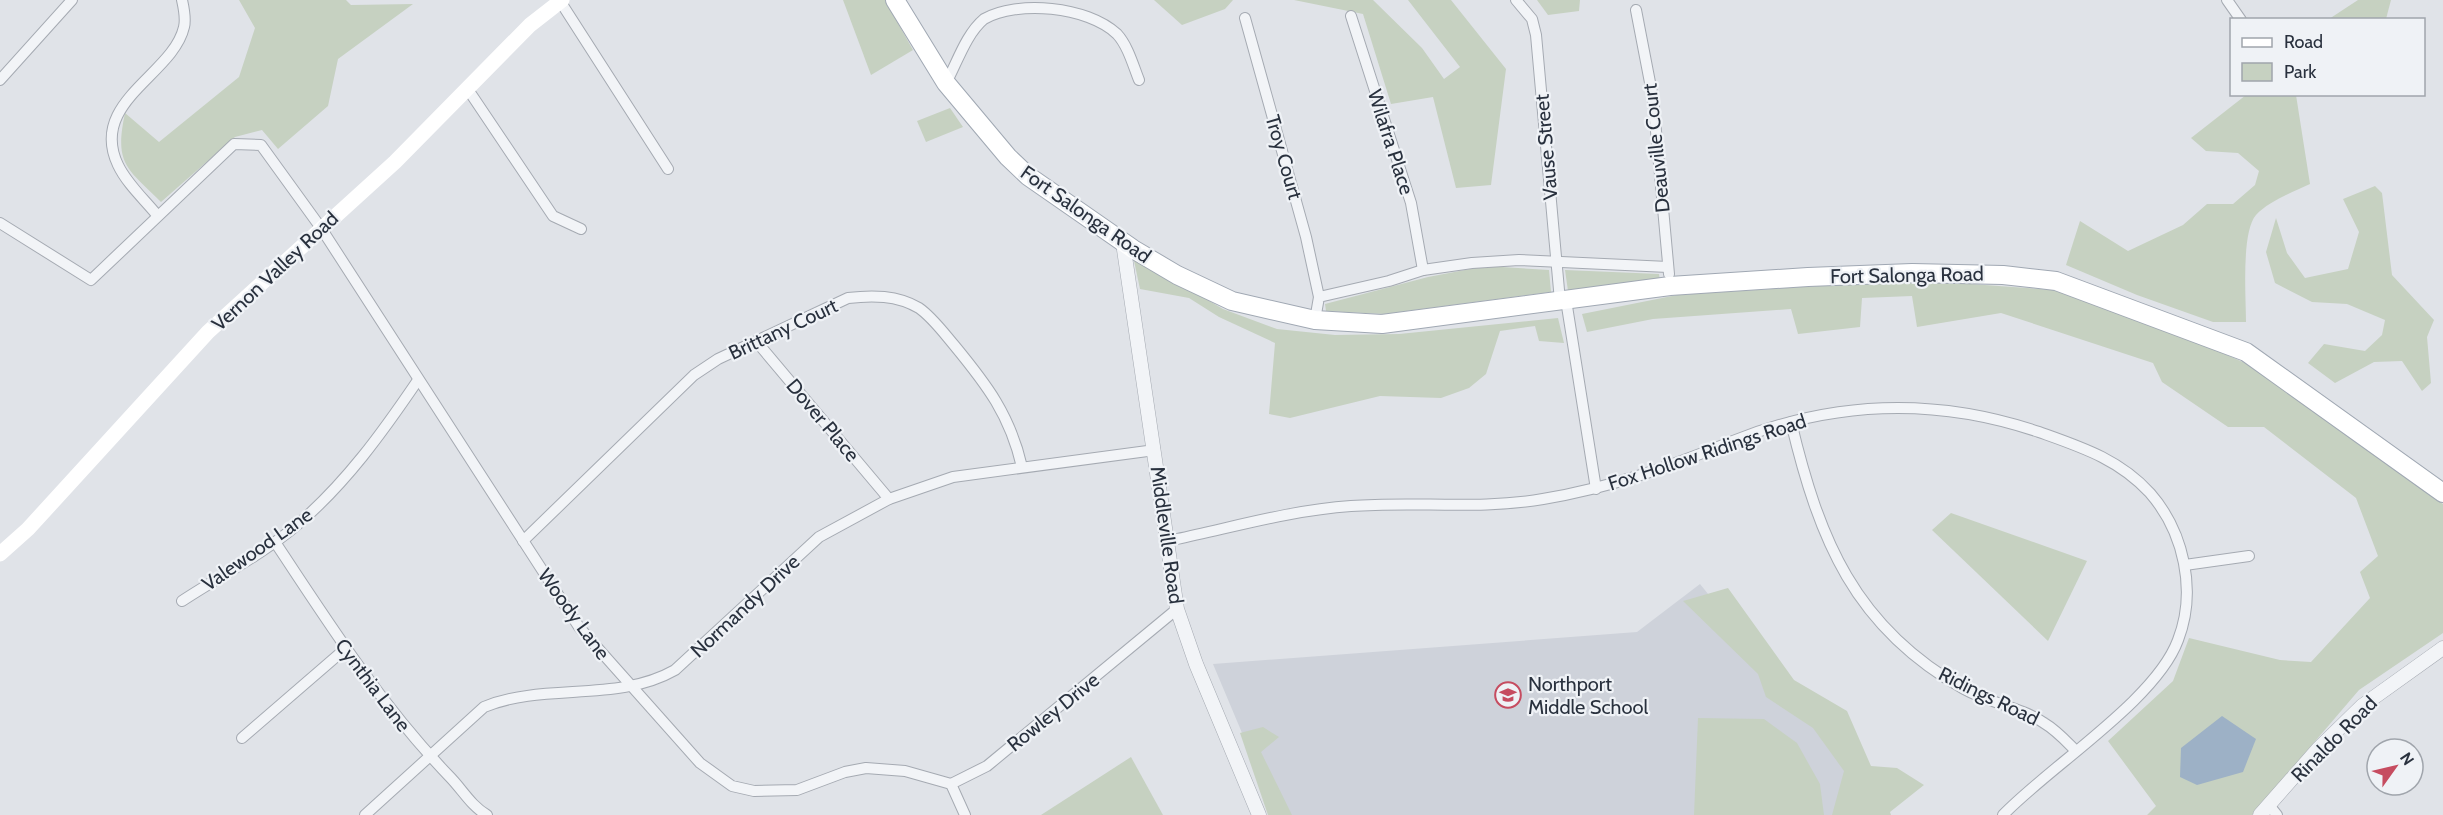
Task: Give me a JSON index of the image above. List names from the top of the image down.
{
  "streets": {
    "main road": ["Fort Salonga Road", "Vernon Valley Road"],
    "street": [
      "Wilafra Place",
      "Vause Street",
      "Deauville Court",
      "Troy Court",
      "Brittany Court",
      "Dover Place",
      "Fox Hollow Ridings Road",
      "Middleville Road",
      "Valewood Lane",
      "Normandy Drive",
      "Woody Lane",
      "Cynthia Lane",
      "Ridings Road",
      "Rowley Drive",
      "Rinaldo Road"
    ]
  },
  "crossings": [
    ["Vause Street", "Fort Salonga Road"],
    ["Vause Street", "Fox Hollow Ridings Road"],
    ["Deauville Court", "Fort Salonga Road"],
    ["Fort Salonga Road", "Middleville Road"],
    ["Vernon Valley Road", "Woody Lane"],
    ["Brittany Court", "Dover Place"],
    ["Brittany Court", "Normandy Drive"],
    ["Brittany Court", "Woody Lane"],
    ["Dover Place", "Normandy Drive"],
    ["Fox Hollow Ridings Road", "Middleville Road"],
    ["Fox Hollow Ridings Road", "Ridings Road"],
    ["Middleville Road", "Normandy Drive"],
    ["Middleville Road", "Rowley Drive"],
    ["Valewood Lane", "Woody Lane"],
    ["Valewood Lane", "Cynthia Lane"],
    ["Normandy Drive", "Woody Lane"],
    ["Normandy Drive", "Cynthia Lane"],
    ["Woody Lane", "Rowley Drive"]
  ],
  "places": {
    "school or university": ["Northport Middle School"]
  },
  "legend": ["Road", "Park"],
  "north": "top right"
}
